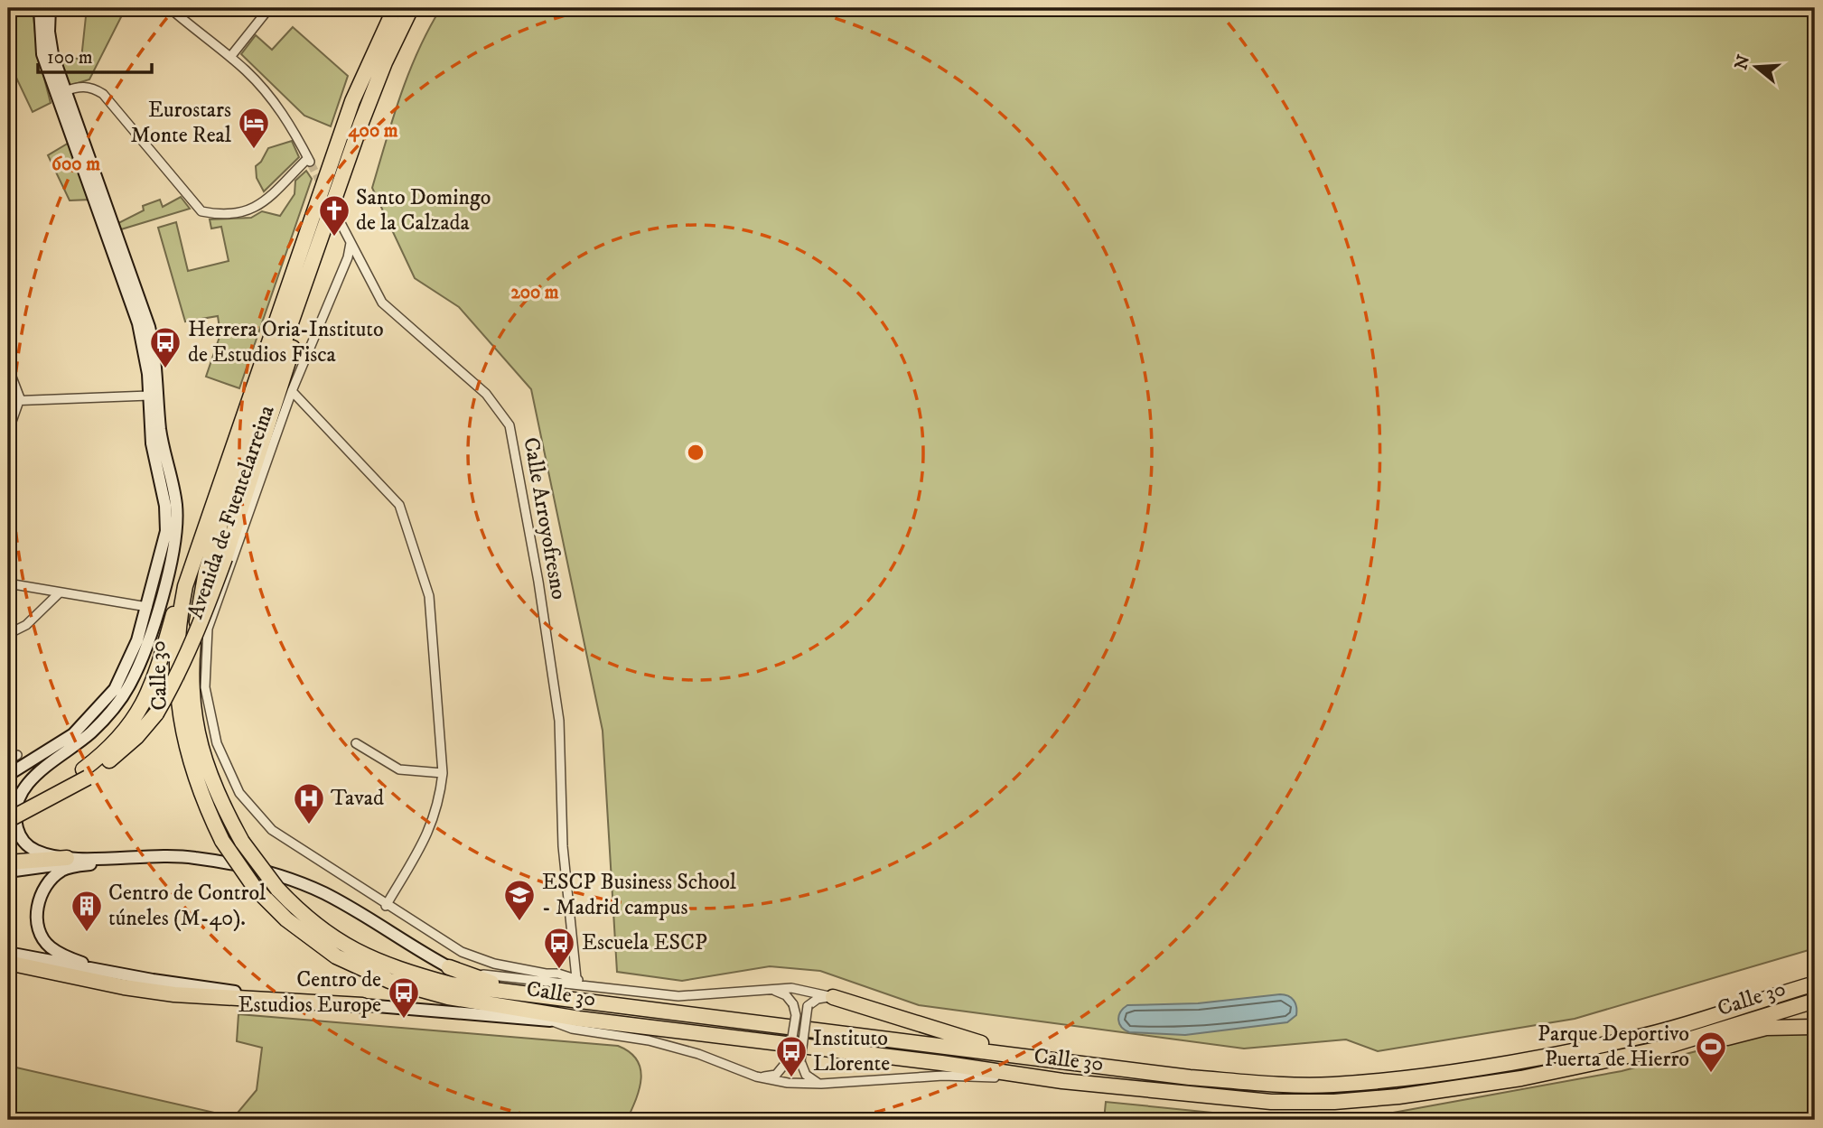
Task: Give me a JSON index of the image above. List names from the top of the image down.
{
  "streets": {
    "highway": ["Calle 30"],
    "street": ["Avenida de Fuentelarreina", "Calle Arroyofresno"]
  },
  "crossings": [
    ["Avenida de Fuentelarreina", "Calle Arroyofresno"],
    ["Calle Arroyofresno", "Calle 30"]
  ],
  "places": {
    "hotel": ["Eurostars Monte Real"],
    "church": ["Santo Domingo de la Calzada"],
    "bus stop": [
      "Herrera Oria-Instituto de Estudios Fisca",
      "Escuela ESCP",
      "Centro de Estudios Europe",
      "Instituto Llorente"
    ],
    "hospital": ["Tavad"],
    "school or university": ["ESCP Business School - Madrid campus"],
    "building": ["Centro de Control túneles (M-40)."],
    "sports": ["Parque Deportivo Puerta de Hierro"]
  },
  "scale_bar": "100 m",
  "north": "left",
  "rings": ["400 m", "600 m", "200 m"]
}
